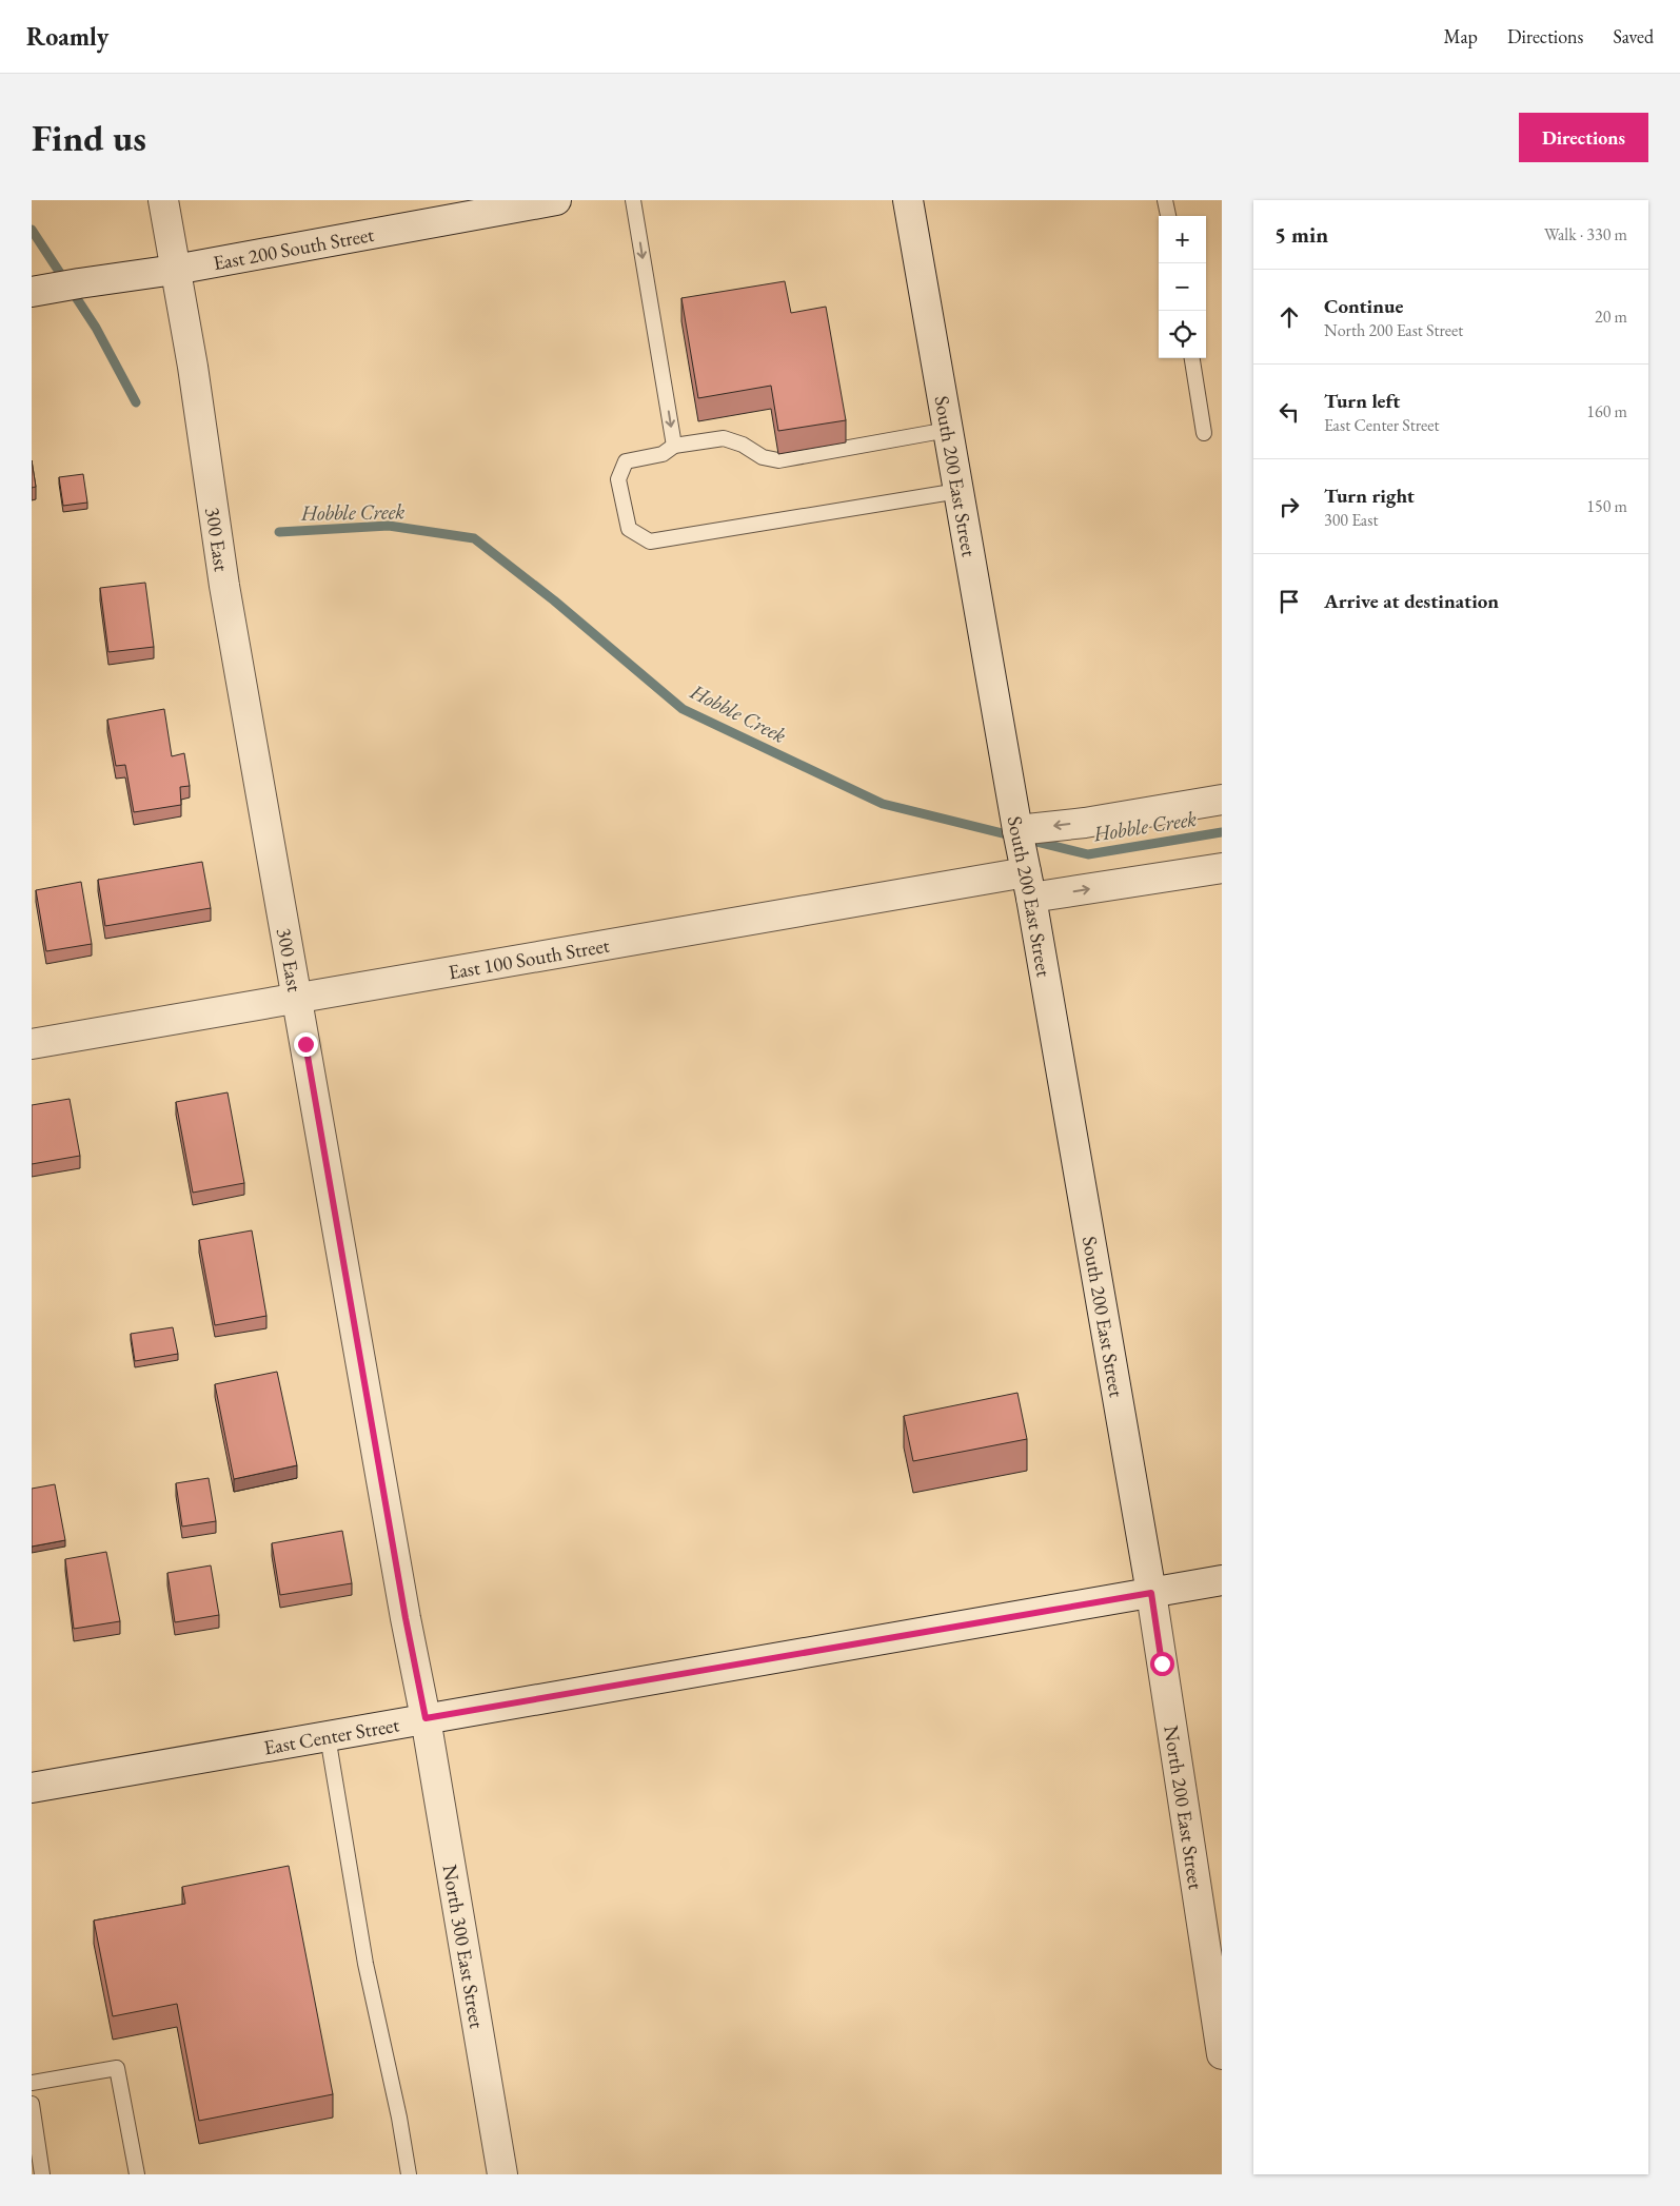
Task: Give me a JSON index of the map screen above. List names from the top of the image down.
{
  "streets": {
    "street": [
      "East 200 South Street",
      "South 200 East Street",
      "300 East",
      "East 100 South Street",
      "East Center Street",
      "North 200 East Street",
      "North 300 East Street"
    ]
  },
  "crossings": [
    ["East 200 South Street", "300 East"],
    ["South 200 East Street", "East 100 South Street"],
    ["South 200 East Street", "East Center Street"],
    ["South 200 East Street", "North 200 East Street"],
    ["300 East", "East 100 South Street"],
    ["300 East", "East Center Street"],
    ["300 East", "North 300 East Street"],
    ["East Center Street", "North 200 East Street"],
    ["East Center Street", "North 300 East Street"]
  ],
  "water": ["Hobble Creek"],
  "page": {
    "header": "Roamly",
    "nav": ["Map", "Directions", "Saved"],
    "buttons": "Directions",
    "title": "Find us",
    "heading": ["5 min", "Walk · 330 m"],
    "map_buttons": ["+", "−"],
    "list": [
      ["Continue", "North 200 East Street", "20 m"],
      ["Turn left", "East Center Street", "160 m"],
      ["Turn right", "300 East", "150 m"],
      "Arrive at destination"
    ]
  }
}
